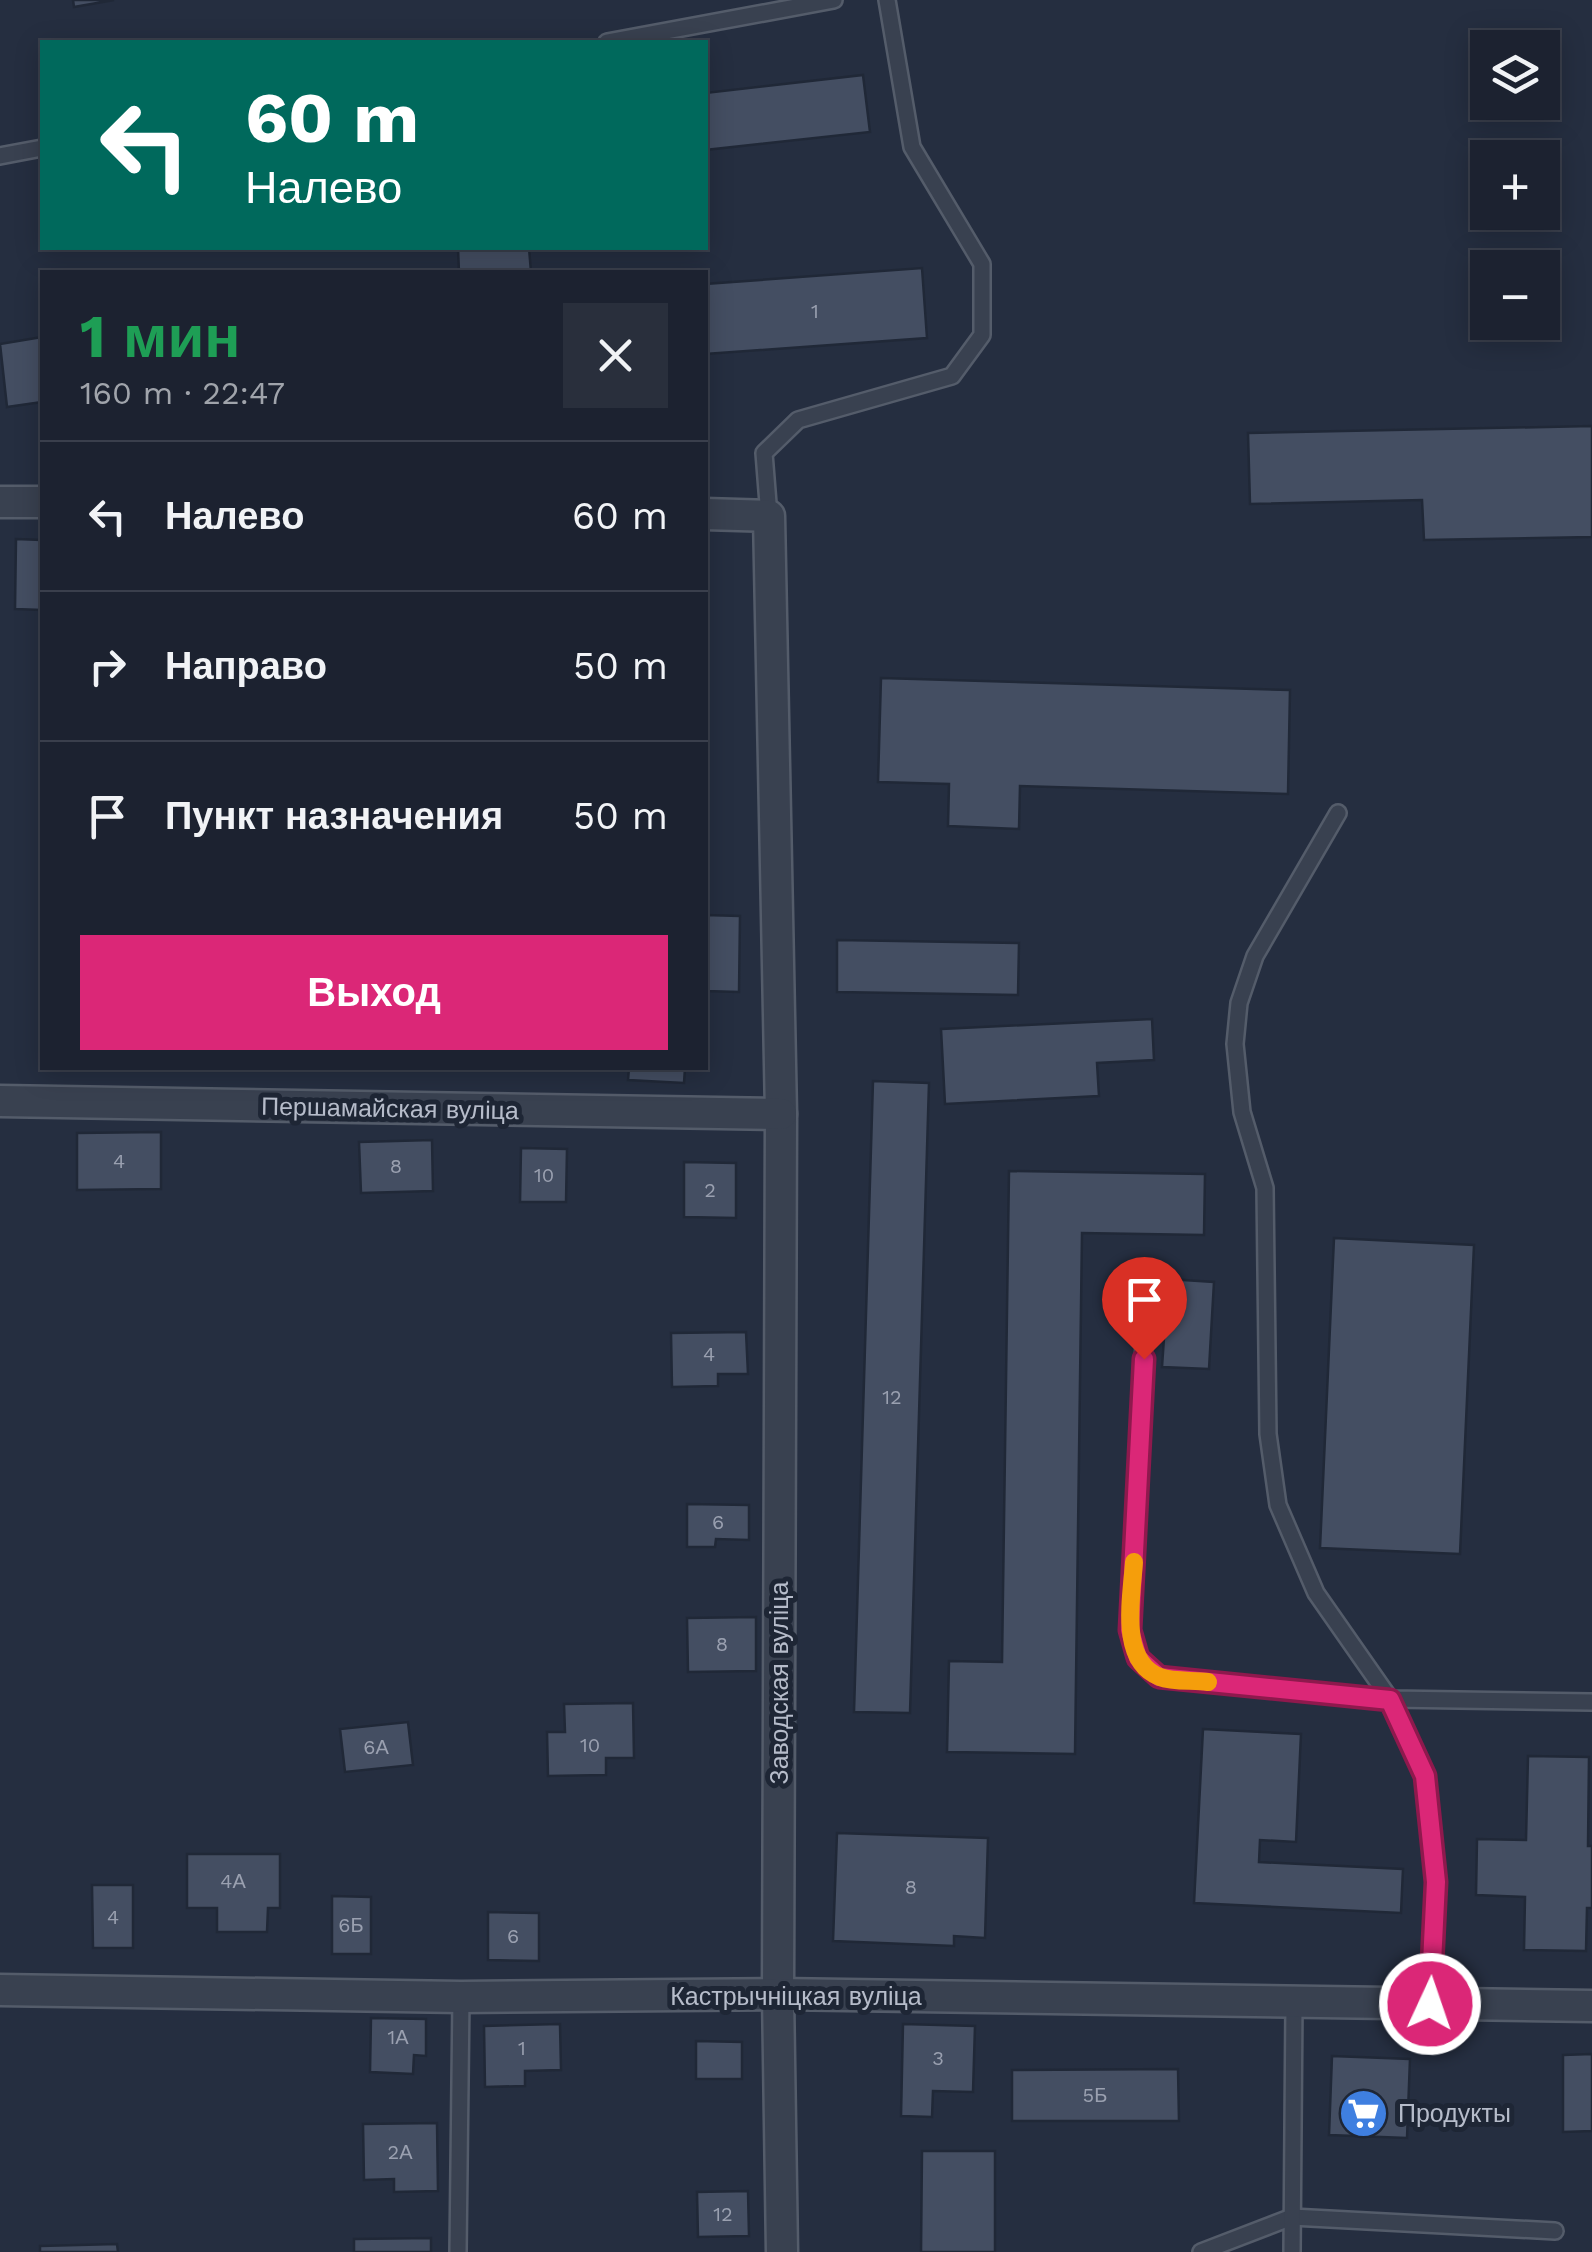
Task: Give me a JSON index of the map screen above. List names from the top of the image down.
{
  "streets": {
    "street": ["Першамайская вуліца", "Заводская вуліца", "Кастрычніцкая вуліца"]
  },
  "crossings": [
    ["Першамайская вуліца", "Заводская вуліца"],
    ["Заводская вуліца", "Кастрычніцкая вуліца"]
  ],
  "places": {
    "supermarket": ["Продукты"]
  },
  "house_numbers": [
    "1",
    "4",
    "8",
    "10",
    "2",
    "4",
    "12",
    "6",
    "8",
    "10",
    "6А",
    "4А",
    "8",
    "4",
    "6Б",
    "6",
    "1А",
    "1",
    "3",
    "5Б",
    "2А",
    "12"
  ],
  "page": {
    "map_buttons": ["+", "−"],
    "turn": ["60 m", "Налево"],
    "heading": ["1 мин", "160 m · 22:47"],
    "list": [
      {
        "name": "Налево",
        "value": "60 m"
      },
      {
        "name": "Направо",
        "value": "50 m"
      },
      {
        "name": "Пункт назначения",
        "value": "50 m"
      }
    ],
    "buttons": "Выход"
  }
}
